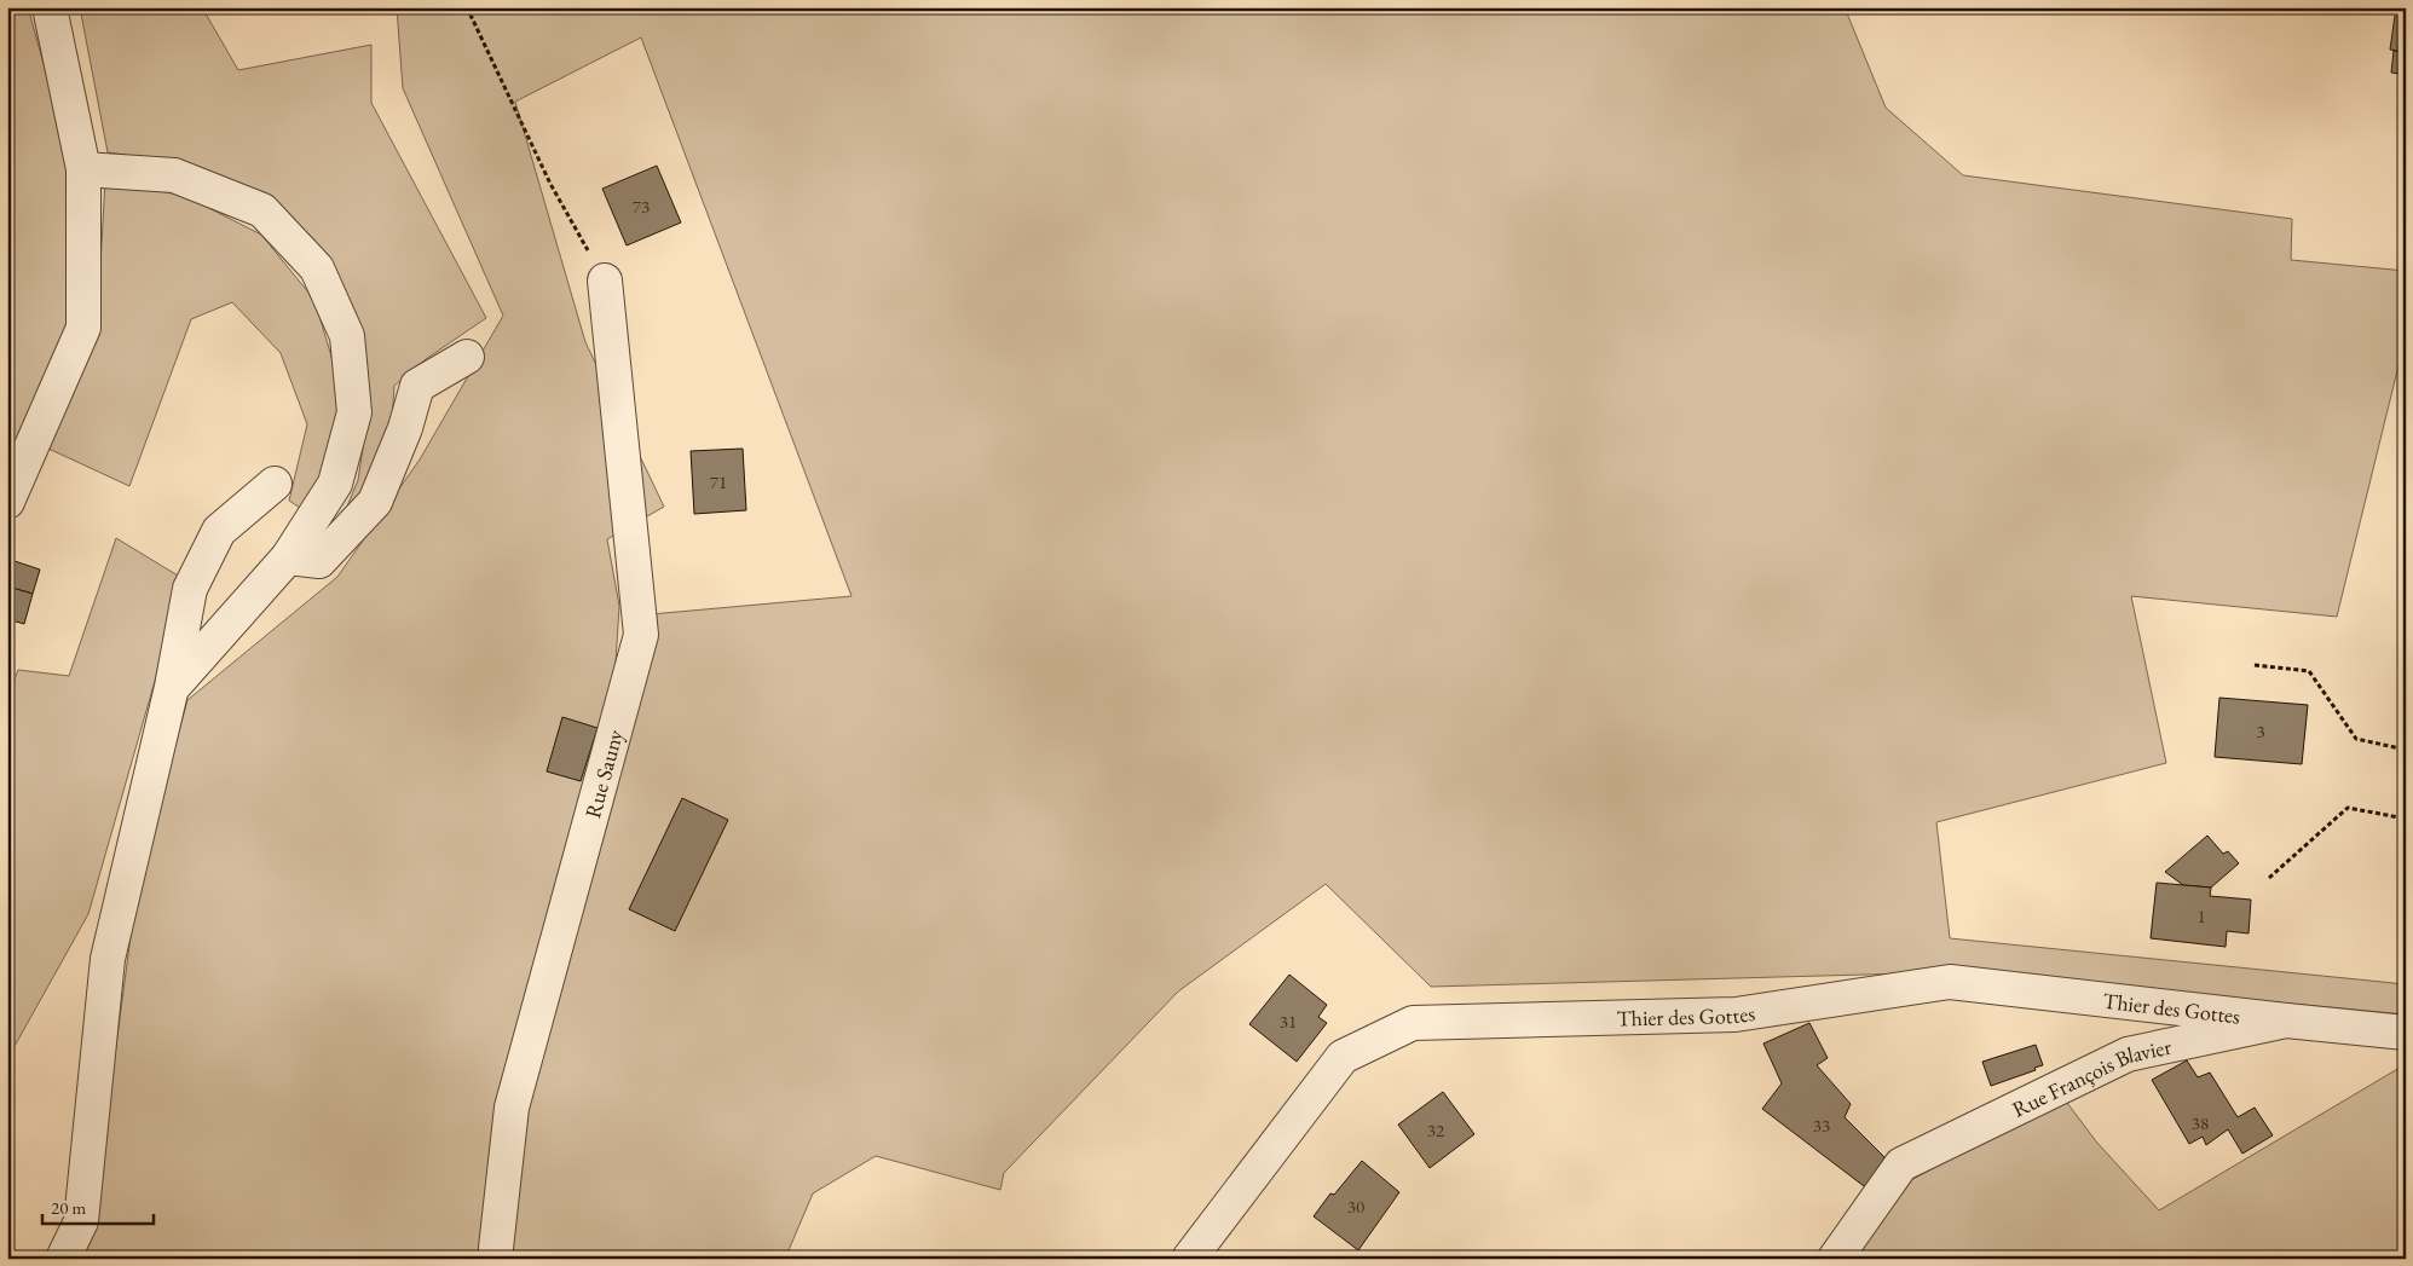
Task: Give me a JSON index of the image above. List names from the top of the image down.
{
  "streets": {
    "street": ["Rue Sauny", "Thier des Gottes", "Rue François Blavier"]
  },
  "crossings": [
    ["Thier des Gottes", "Rue François Blavier"]
  ],
  "house_numbers": [
    "73",
    "71",
    "3",
    "1",
    "31",
    "38",
    "33",
    "32",
    "30"
  ],
  "scale_bar": "20 m"
}
